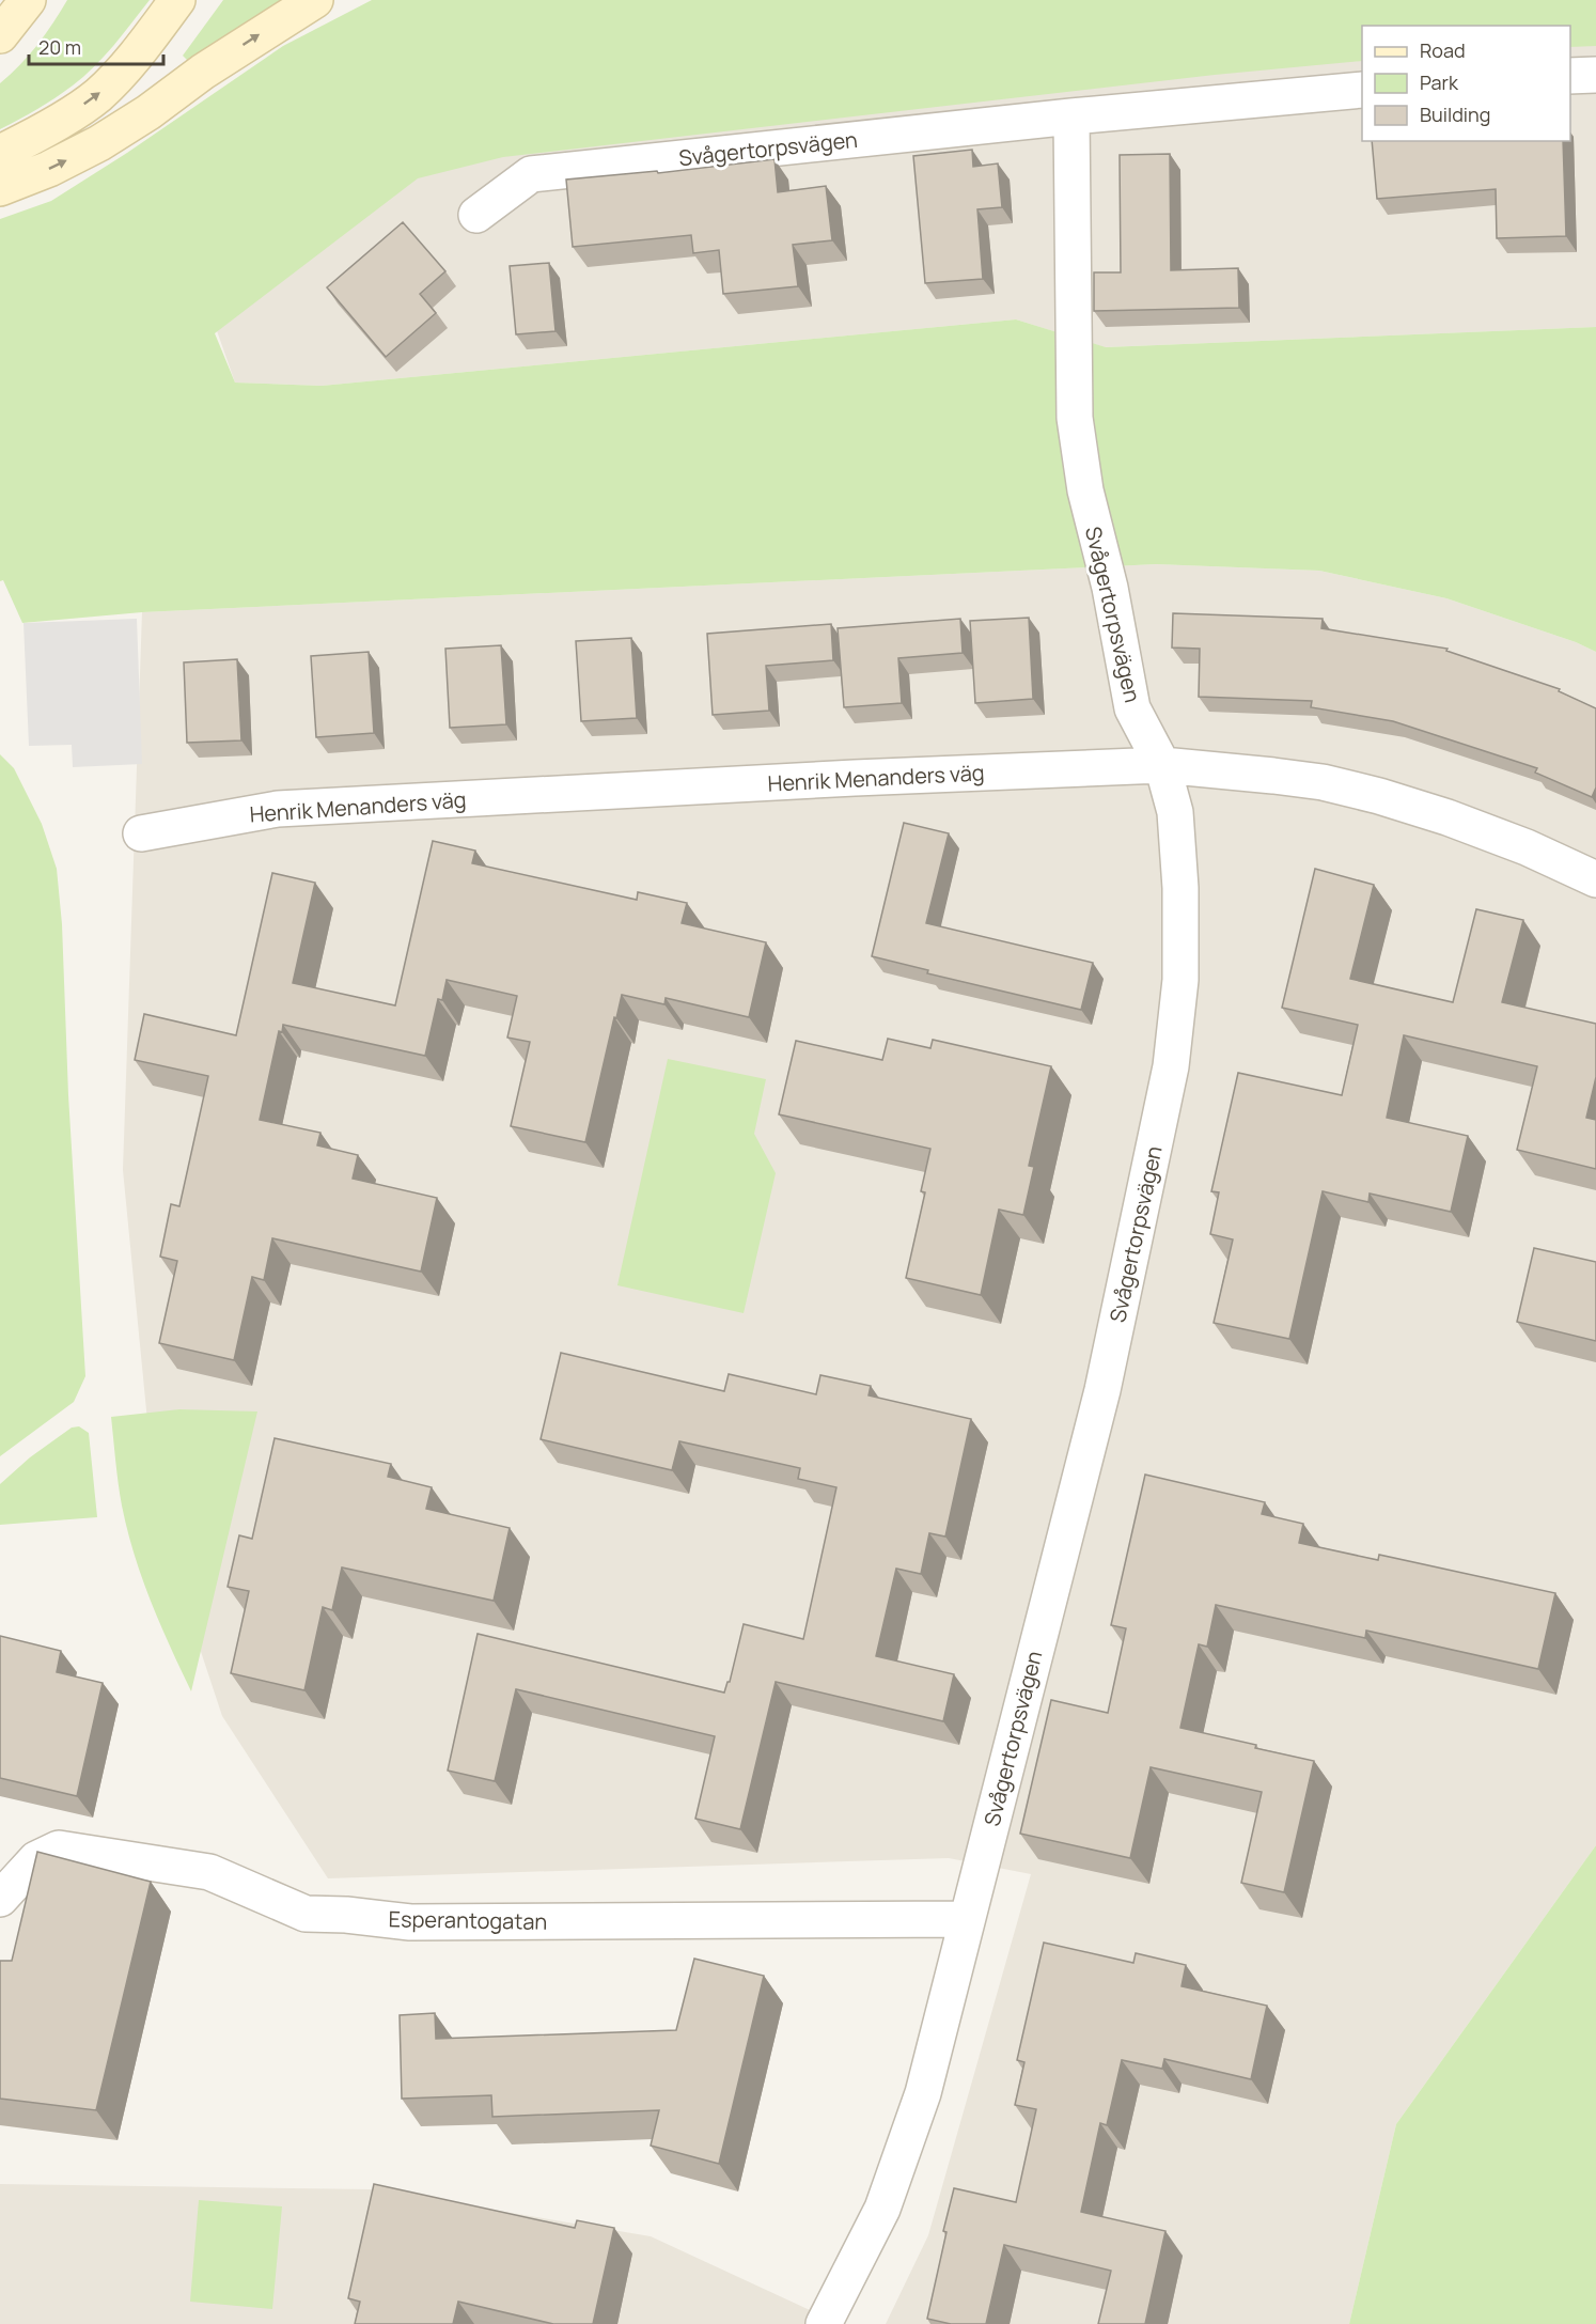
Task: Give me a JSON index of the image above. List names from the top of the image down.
{
  "streets": {
    "street": ["Svågertorpsvägen", "Henrik Menanders väg", "Esperantogatan"]
  },
  "crossings": [
    ["Svågertorpsvägen", "Henrik Menanders väg"],
    ["Svågertorpsvägen", "Esperantogatan"]
  ],
  "legend": ["Road", "Park", "Building"],
  "scale_bar": "20 m"
}
